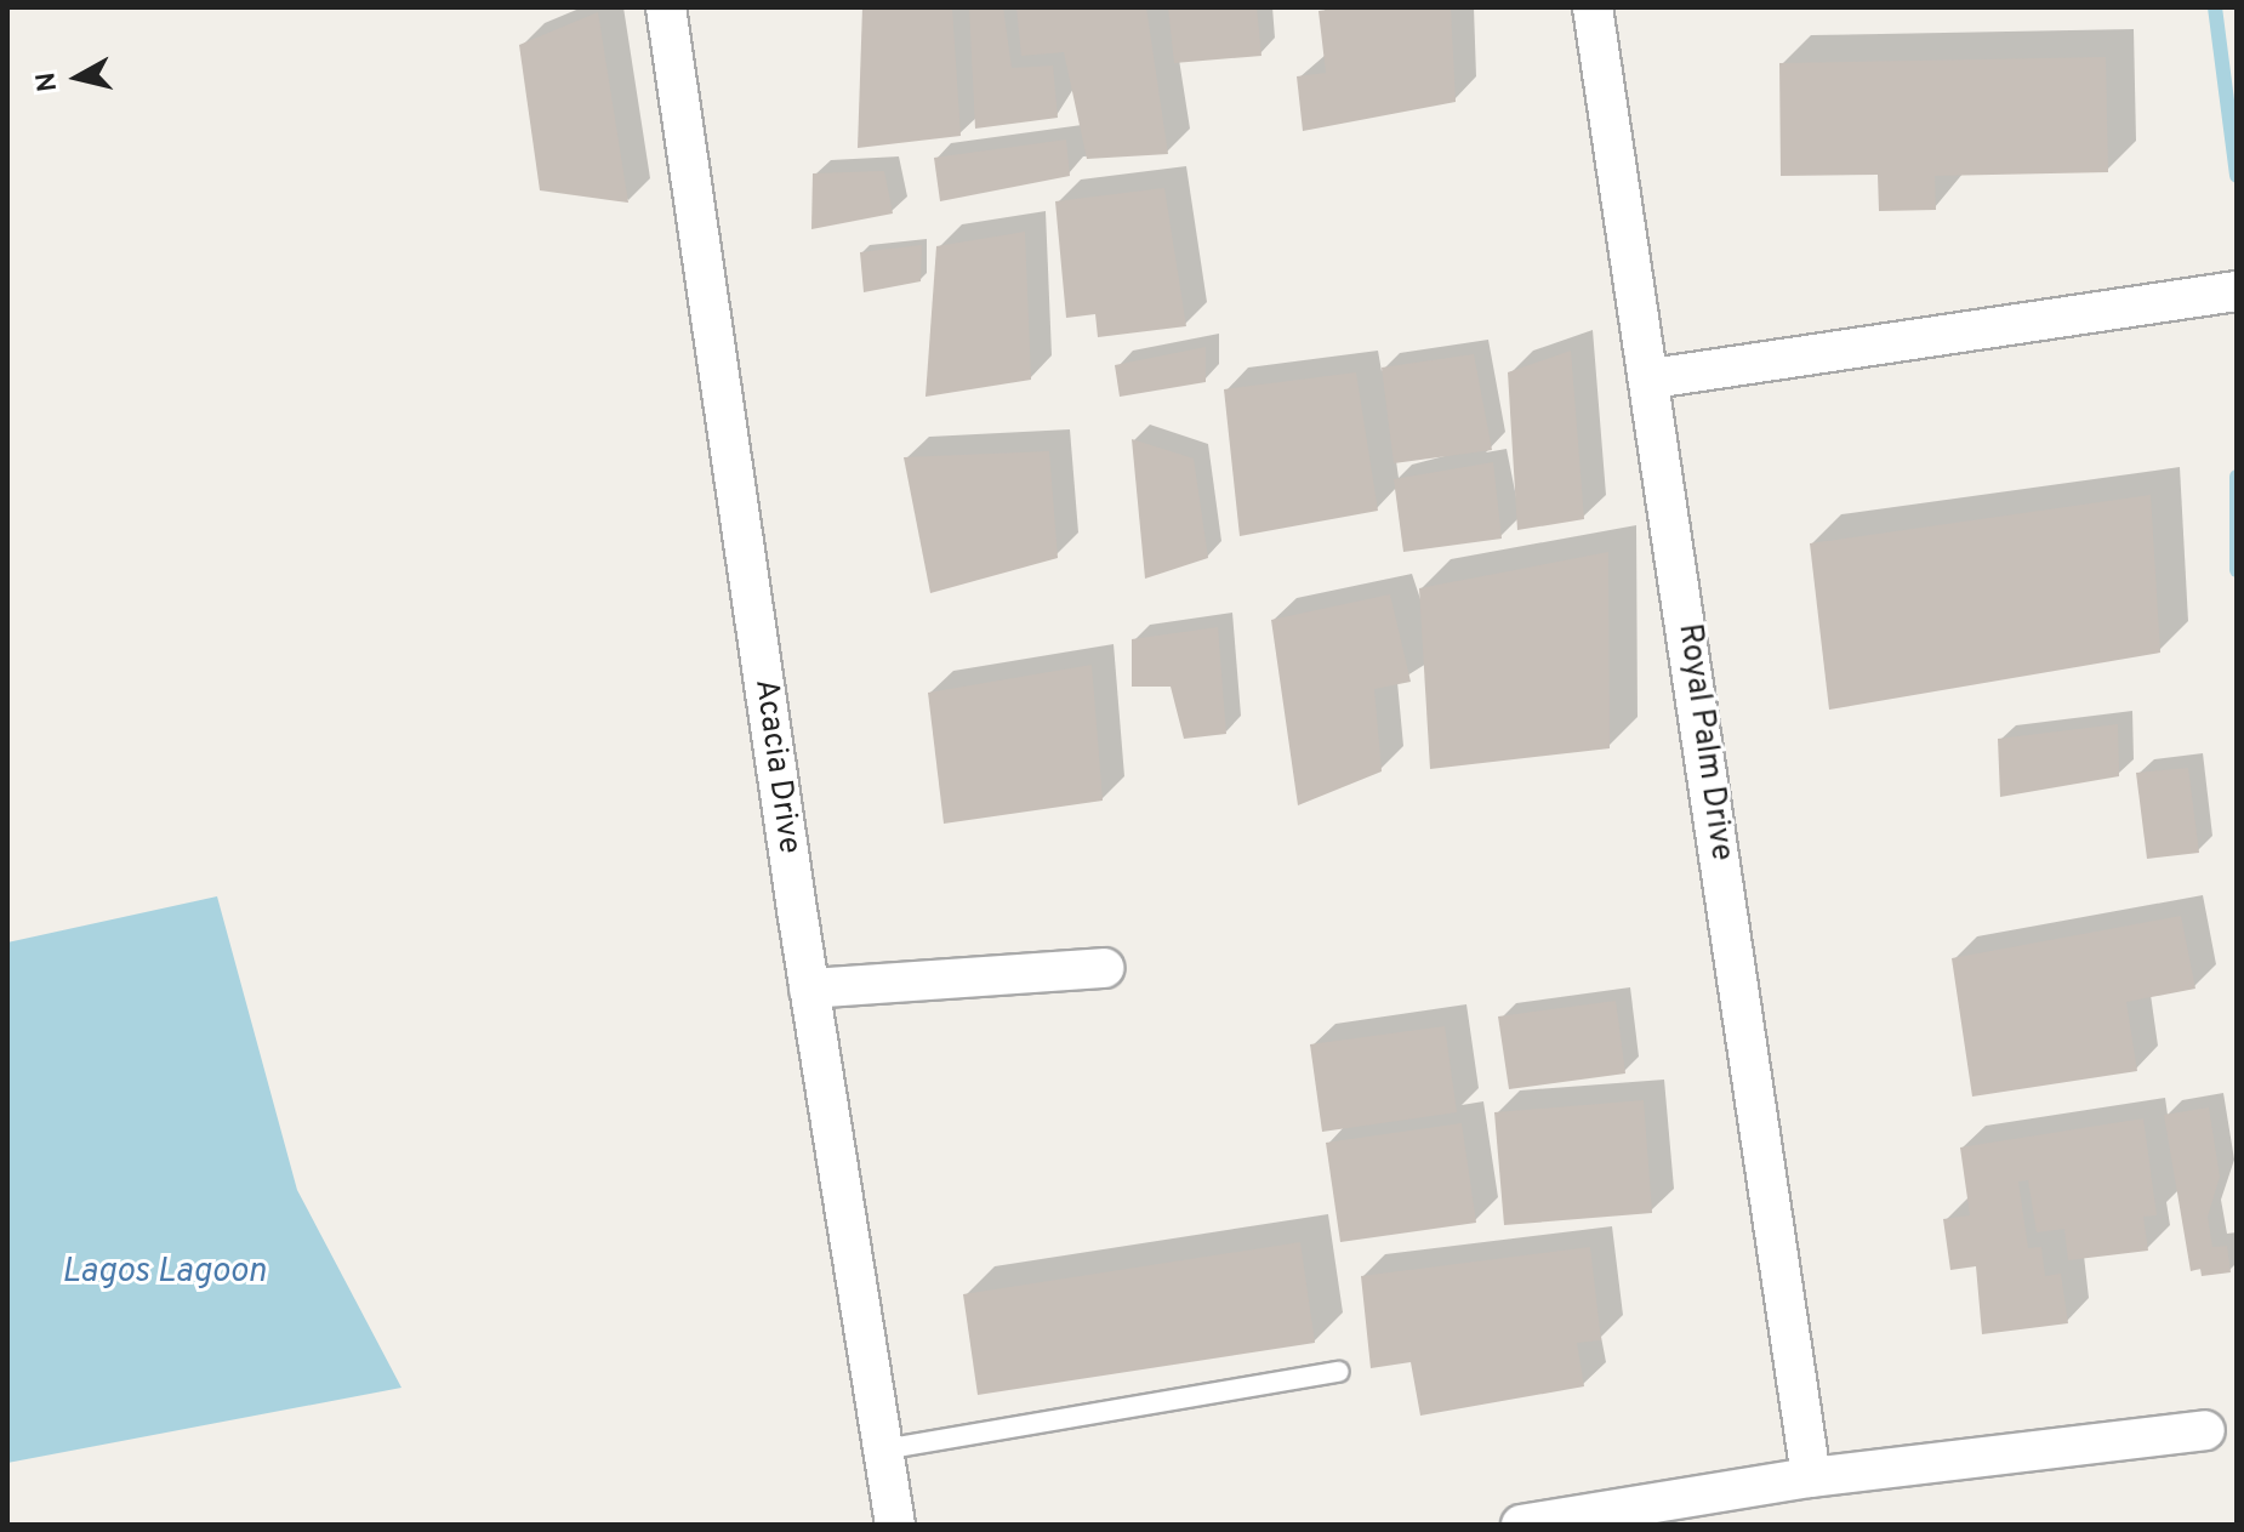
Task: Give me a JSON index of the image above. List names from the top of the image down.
{
  "streets": {
    "street": ["Royal Palm Drive", "Acacia Drive"]
  },
  "water": ["Lagos Lagoon"],
  "north": "left"
}
